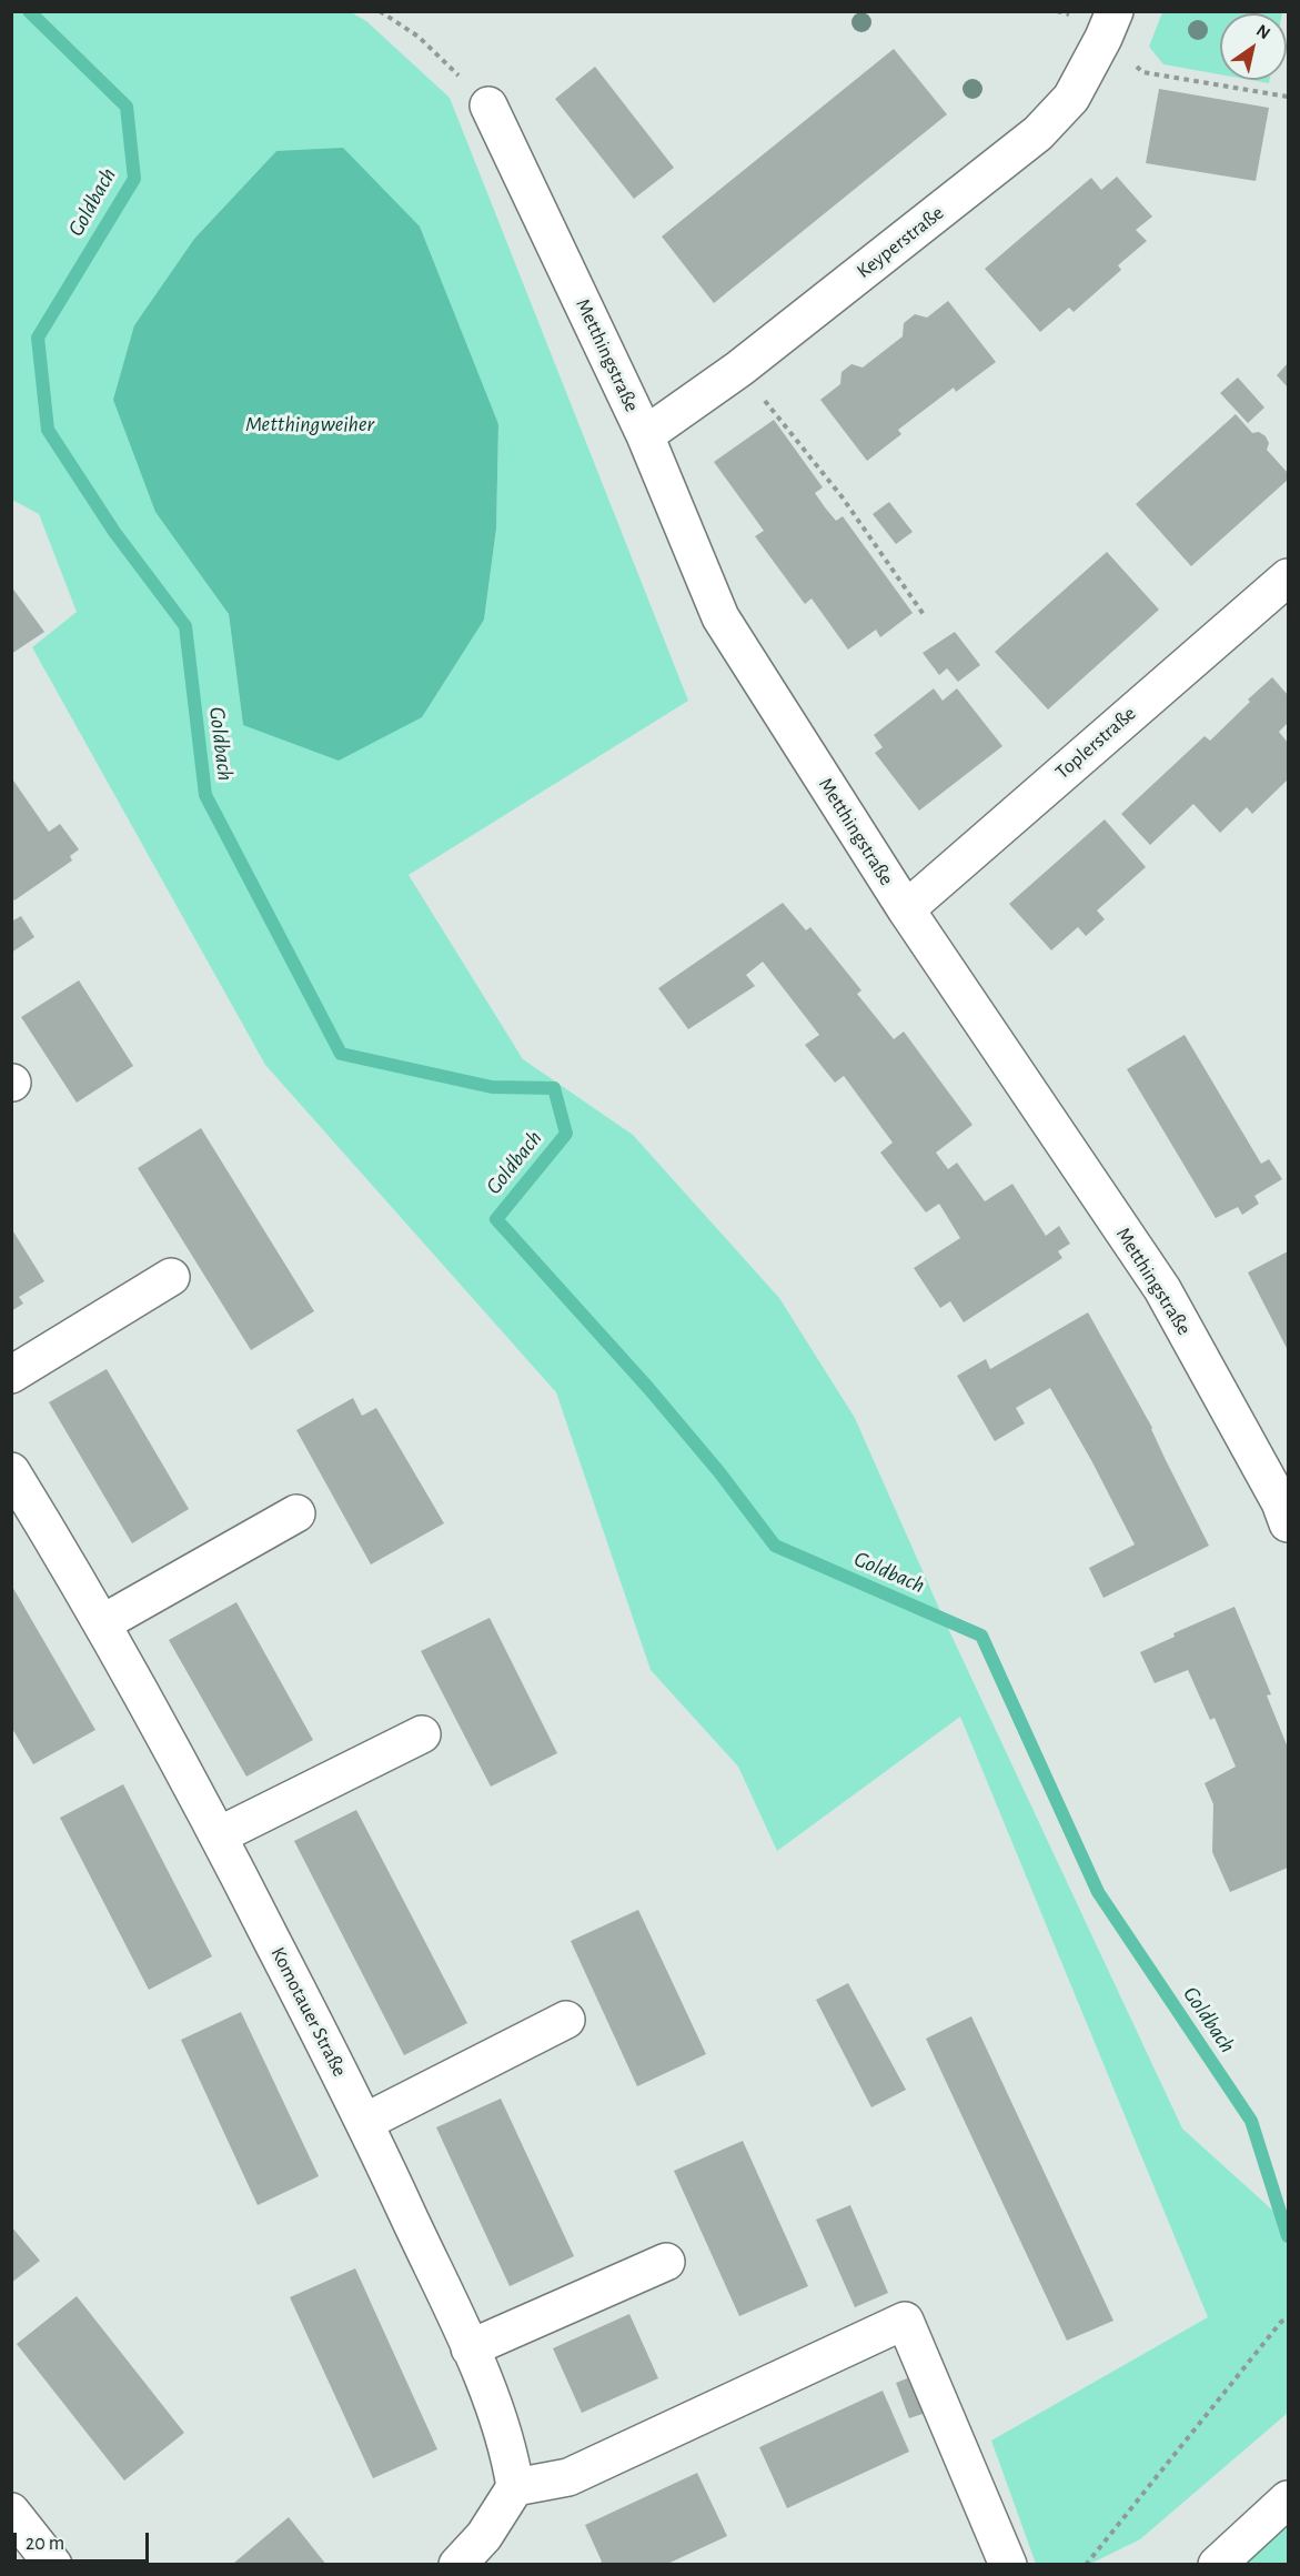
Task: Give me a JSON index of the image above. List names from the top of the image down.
{
  "streets": {
    "street": [
      "Keyperstraße",
      "Metthingstraße",
      "Toplerstraße",
      "Komotauer Straße"
    ]
  },
  "crossings": [
    ["Keyperstraße", "Metthingstraße"],
    ["Metthingstraße", "Toplerstraße"]
  ],
  "water": ["Goldbach", "Metthingweiher"],
  "scale_bar": "20 m",
  "north": "top right"
}
